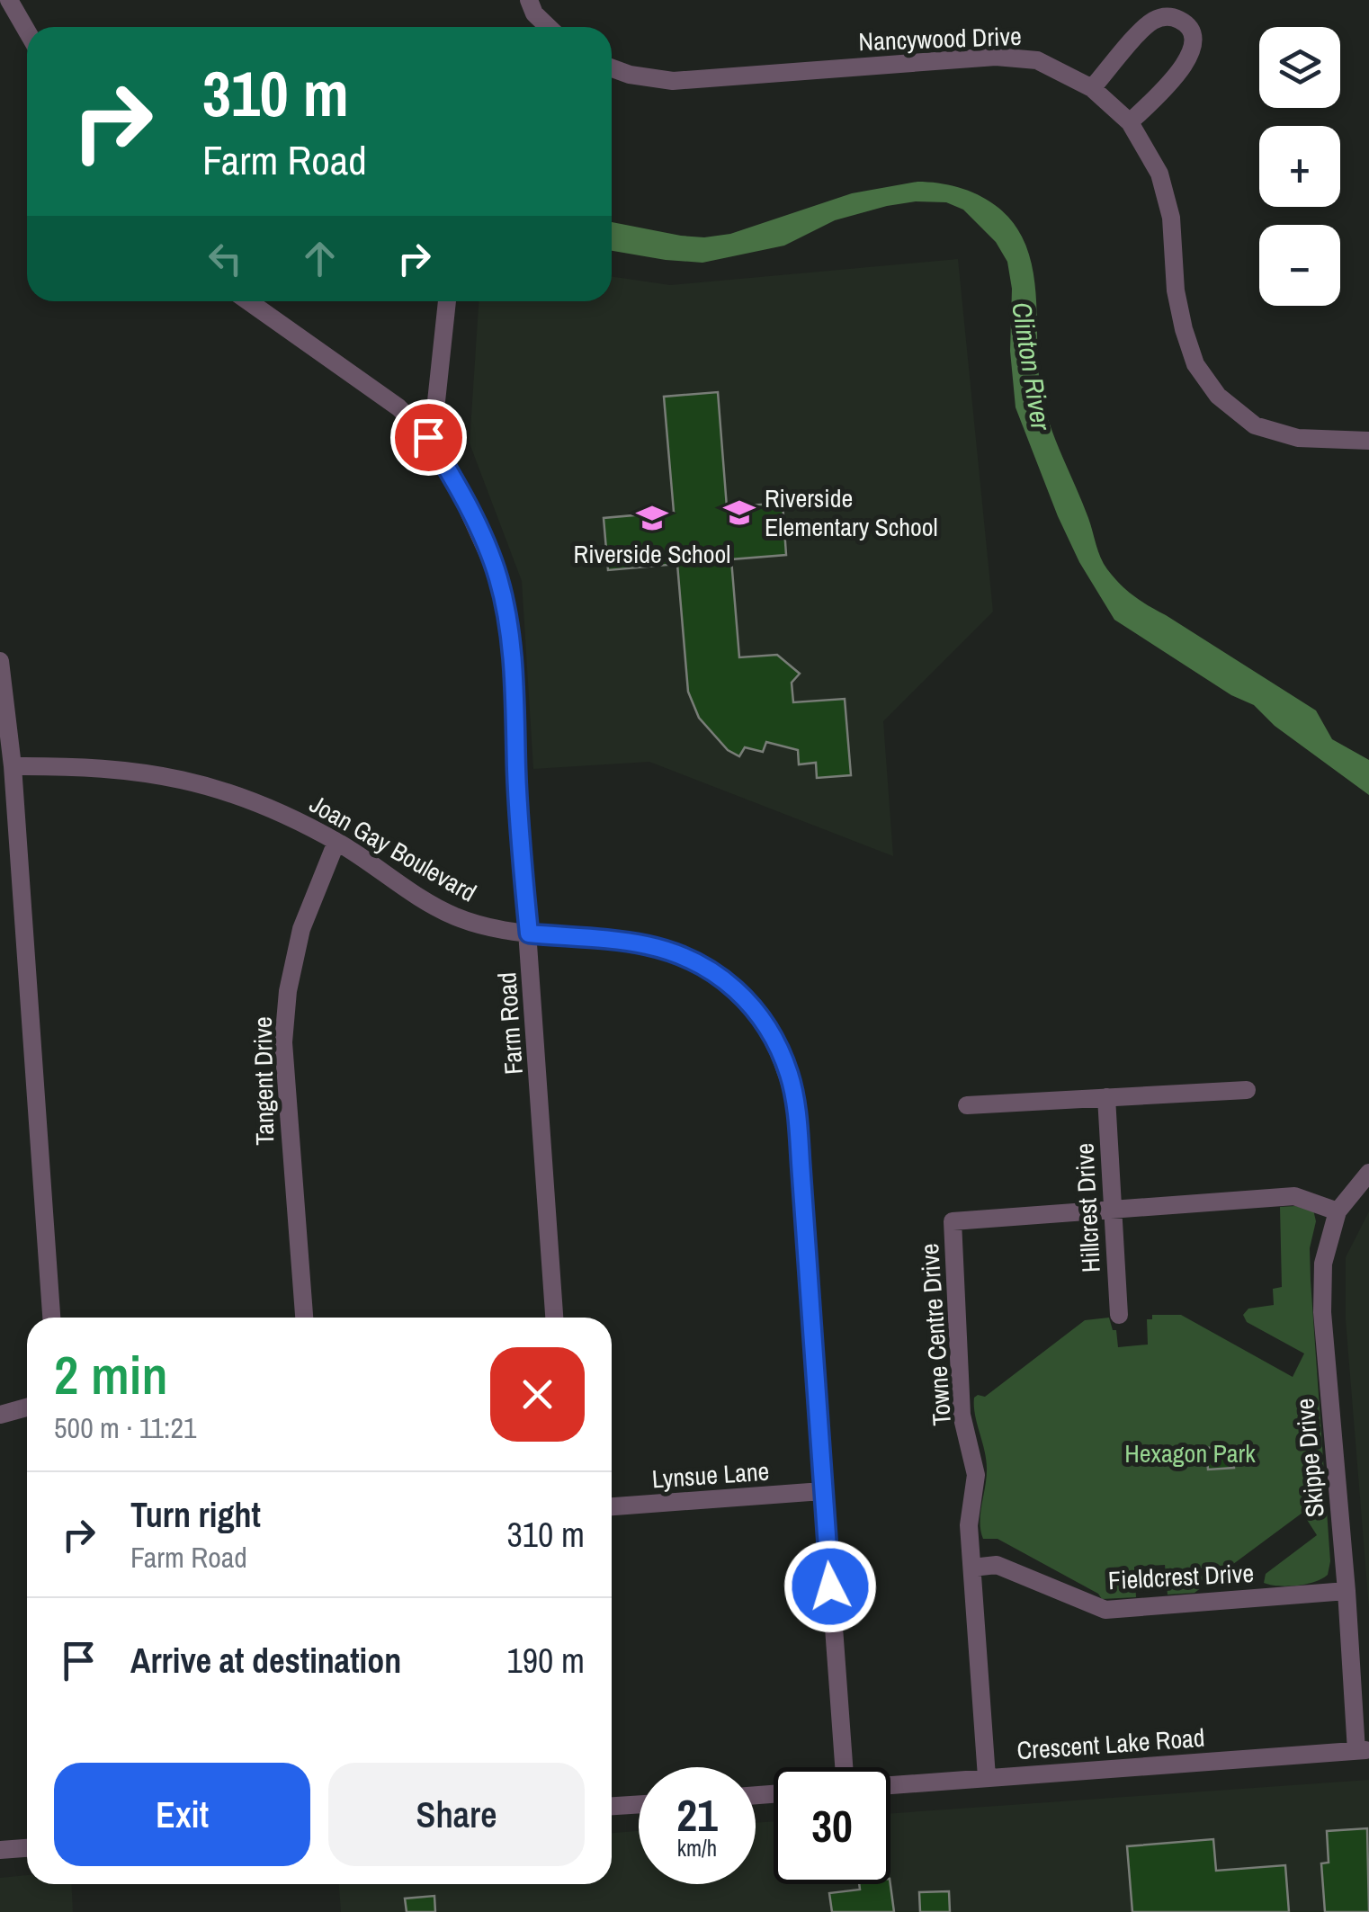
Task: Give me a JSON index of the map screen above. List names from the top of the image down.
{
  "streets": {
    "street": [
      "Nancywood Drive",
      "Joan Gay Boulevard",
      "Farm Road",
      "Tangent Drive",
      "Hillcrest Drive",
      "Towne Centre Drive",
      "Skippe Drive",
      "Lynsue Lane",
      "Fieldcrest Drive",
      "Crescent Lake Road"
    ]
  },
  "crossings": [
    ["Joan Gay Boulevard", "Farm Road"],
    ["Joan Gay Boulevard", "Tangent Drive"],
    ["Joan Gay Boulevard", "Lynsue Lane"],
    ["Hillcrest Drive", "Towne Centre Drive"],
    ["Towne Centre Drive", "Skippe Drive"],
    ["Towne Centre Drive", "Fieldcrest Drive"],
    ["Towne Centre Drive", "Crescent Lake Road"],
    ["Skippe Drive", "Fieldcrest Drive"],
    ["Skippe Drive", "Crescent Lake Road"]
  ],
  "water": ["Clinton River"],
  "parks": ["Hexagon Park"],
  "places": {
    "school or university": ["Riverside Elementary School", "Riverside School"]
  },
  "page": {
    "map_buttons": ["+", "−"],
    "turn": ["310 m", "Farm Road"],
    "heading": ["2 min", "500 m · 11:21"],
    "list": [
      {
        "name": "Turn right",
        "note": "Farm Road",
        "value": "310 m"
      },
      {
        "name": "Arrive at destination",
        "value": "190 m"
      }
    ],
    "buttons": ["Exit", "Share"],
    "speed": "21 km/h",
    "limit": "30"
  }
}
